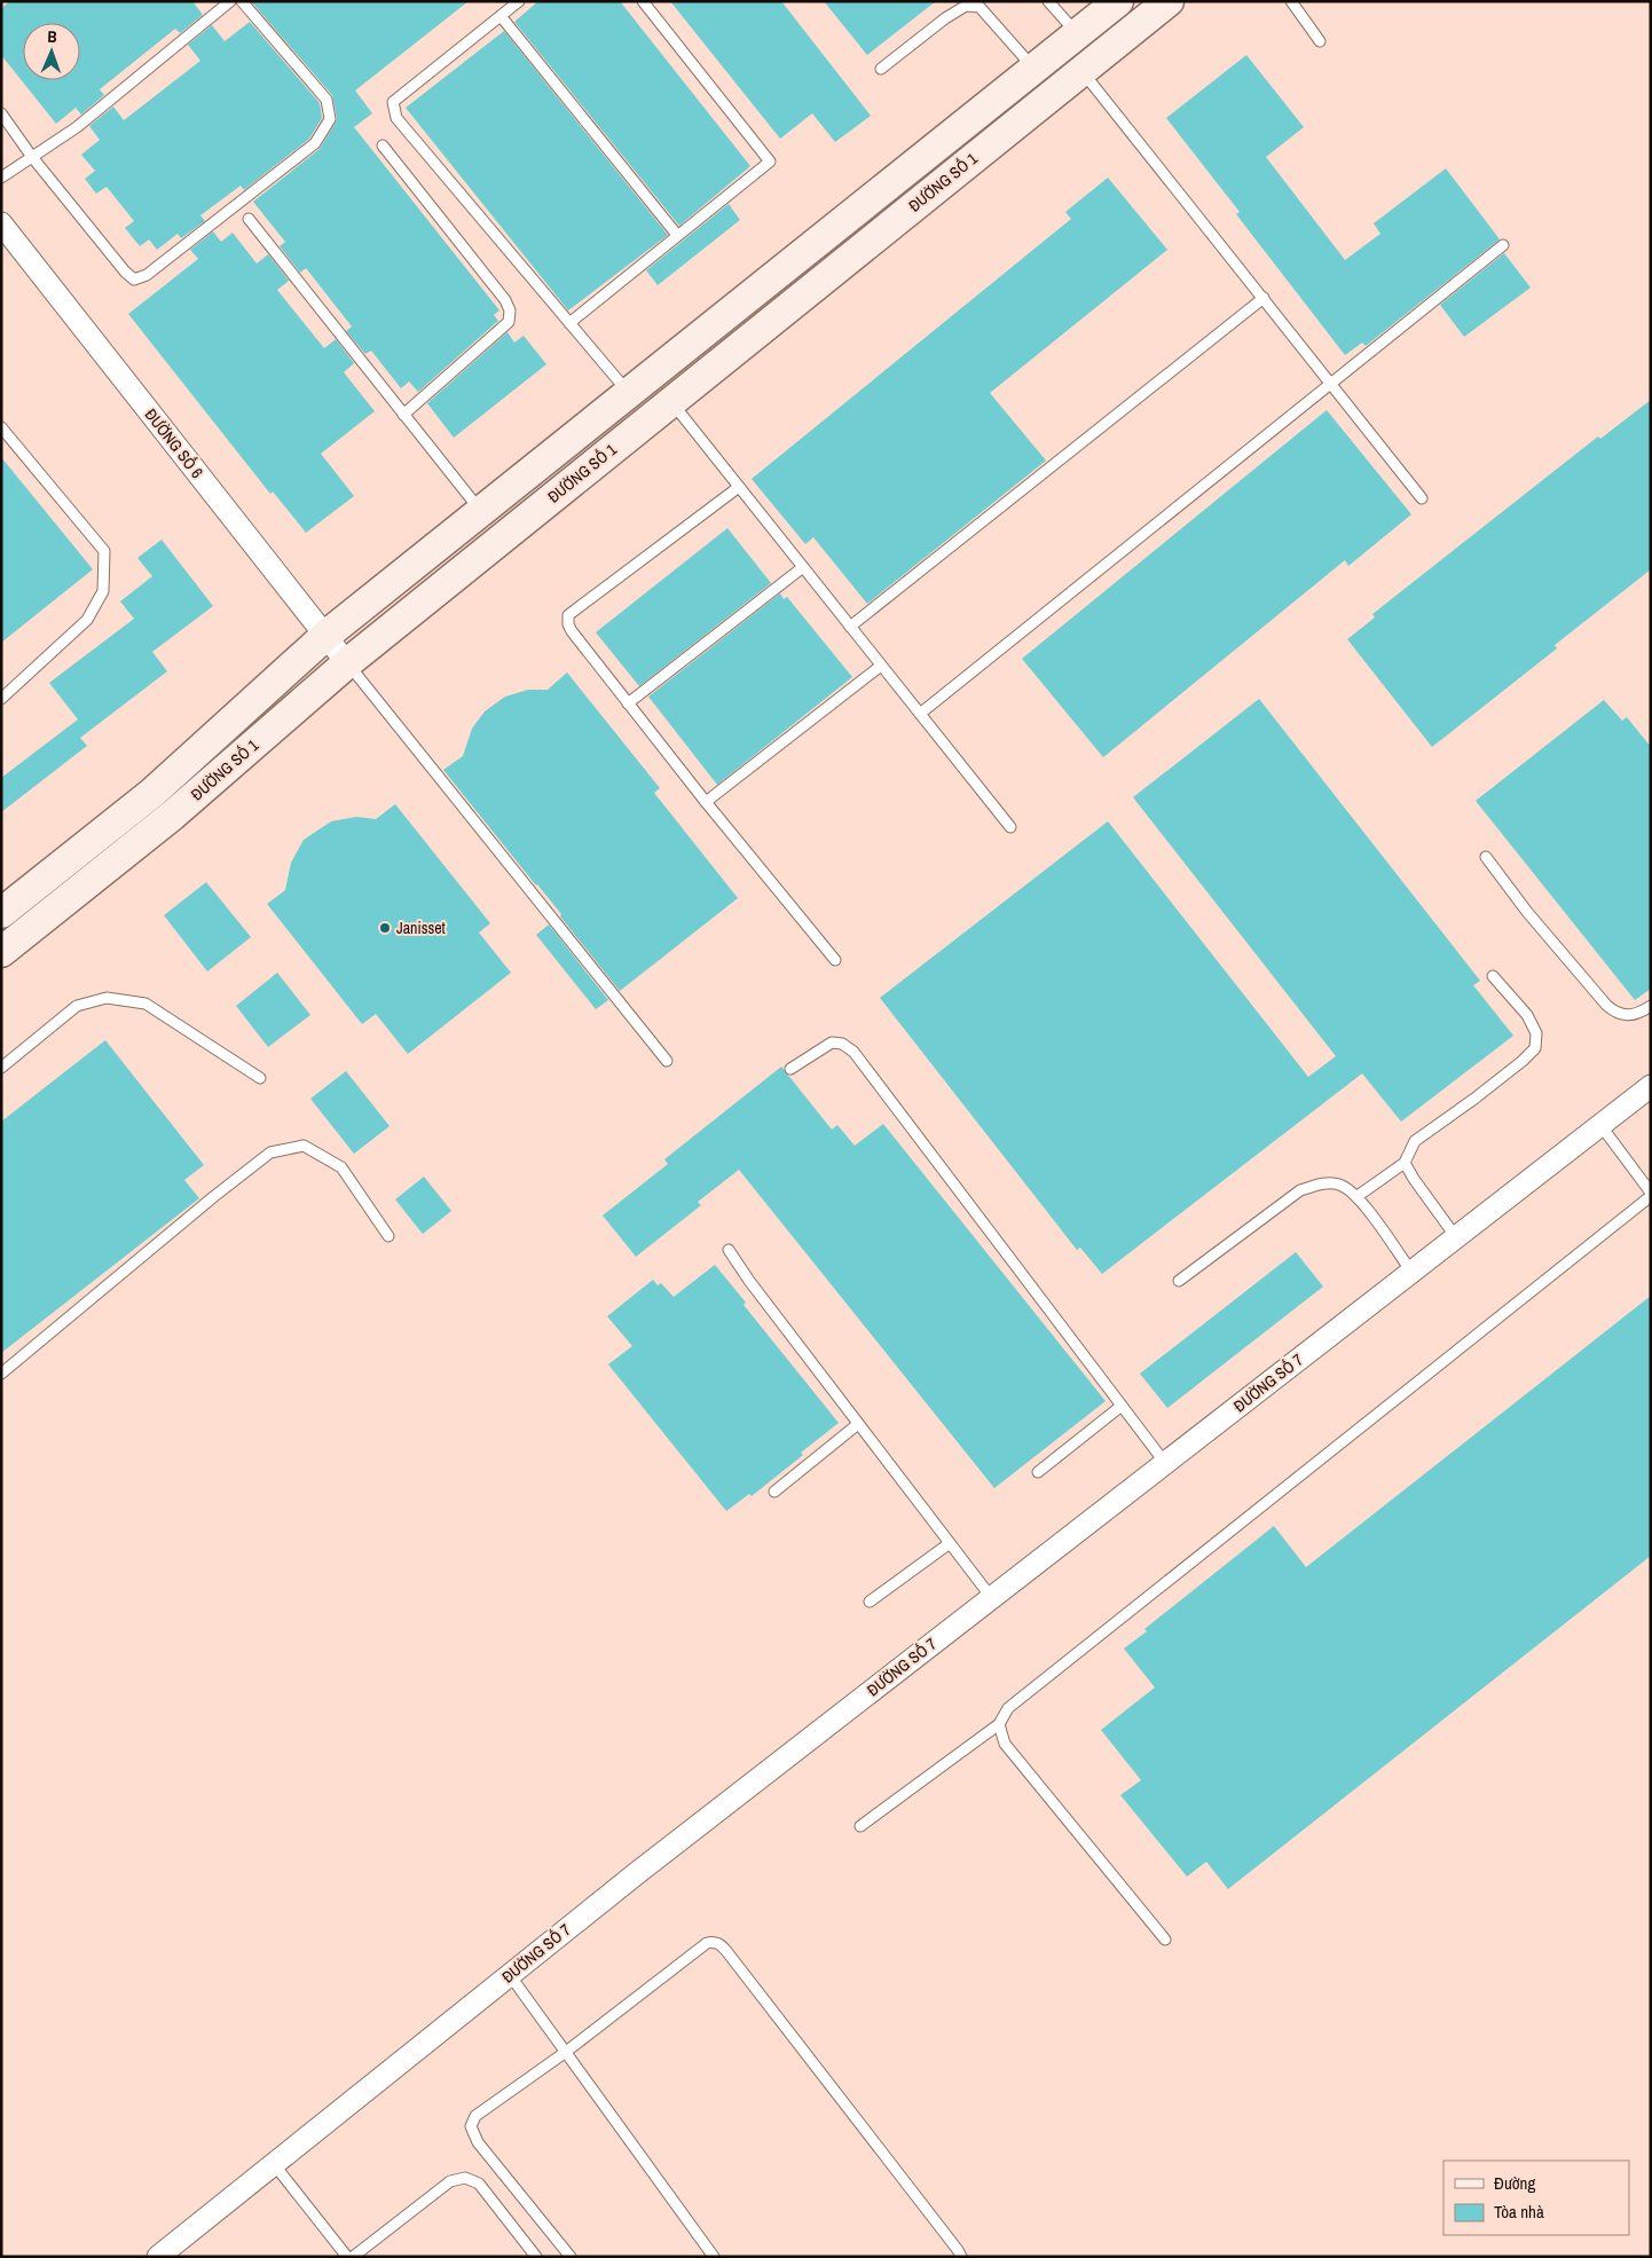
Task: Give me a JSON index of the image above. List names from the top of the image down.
{
  "streets": {
    "street": ["ĐƯỜNG SỐ 1", "ĐƯỜNG SỐ 6", "ĐƯỜNG SỐ 7"]
  },
  "crossings": [
    ["ĐƯỜNG SỐ 1", "ĐƯỜNG SỐ 6"]
  ],
  "places": ["Janisset"],
  "legend": ["Đường", "Tòa nhà"],
  "north": "top"
}
